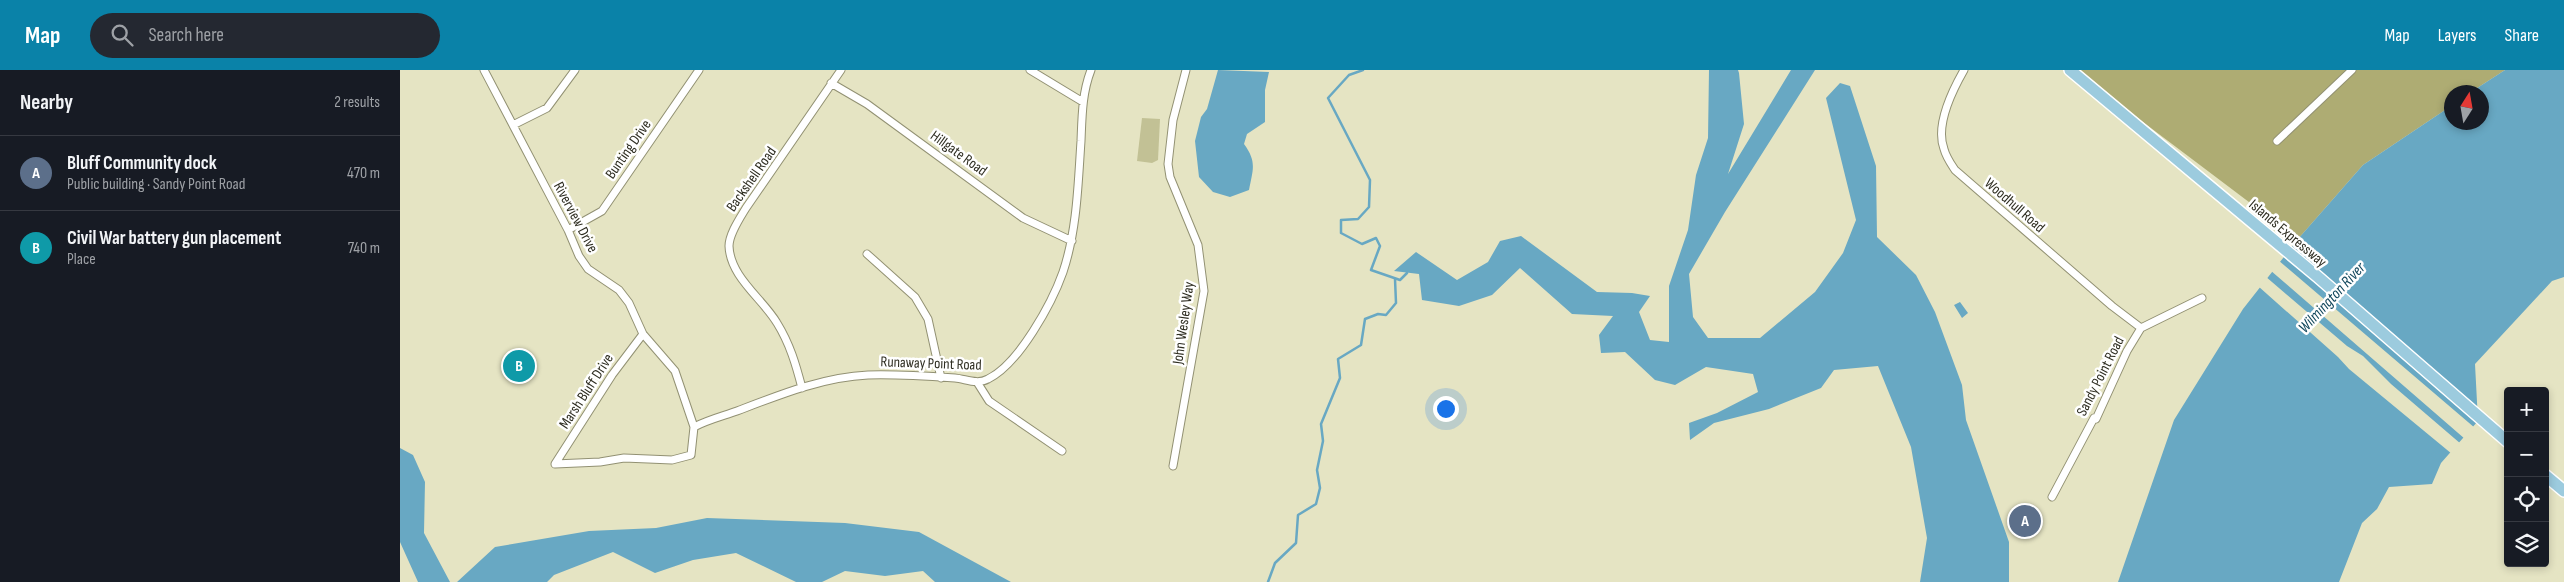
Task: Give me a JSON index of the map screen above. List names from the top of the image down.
{
  "streets": {
    "main road": ["Islands Expressway"],
    "street": [
      "Bunting Drive",
      "Hillgate Road",
      "Backshell Road",
      "Woodhull Road",
      "Riverview Drive",
      "John Wesley Way",
      "Runaway Point Road",
      "Sandy Point Road",
      "Marsh Bluff Drive"
    ]
  },
  "crossings": [
    ["Bunting Drive", "Riverview Drive"],
    ["Hillgate Road", "Backshell Road"],
    ["Hillgate Road", "Runaway Point Road"],
    ["Backshell Road", "Runaway Point Road"],
    ["Woodhull Road", "Sandy Point Road"],
    ["Riverview Drive", "Runaway Point Road"],
    ["Riverview Drive", "Marsh Bluff Drive"]
  ],
  "water": ["Wilmington River"],
  "north": "top",
  "page": {
    "header": "Map",
    "search": "Search here",
    "nav": ["Map", "Layers", "Share"],
    "heading": ["Nearby", "2 results"],
    "list": [
      {
        "mark": "A",
        "name": "Bluff Community dock",
        "note": "Public building · Sandy Point Road",
        "value": "470 m"
      },
      {
        "mark": "B",
        "name": "Civil War battery gun placement",
        "note": "Place",
        "value": "740 m"
      }
    ],
    "pins": ["B", "A"],
    "map_buttons": ["+", "−"]
  }
}
